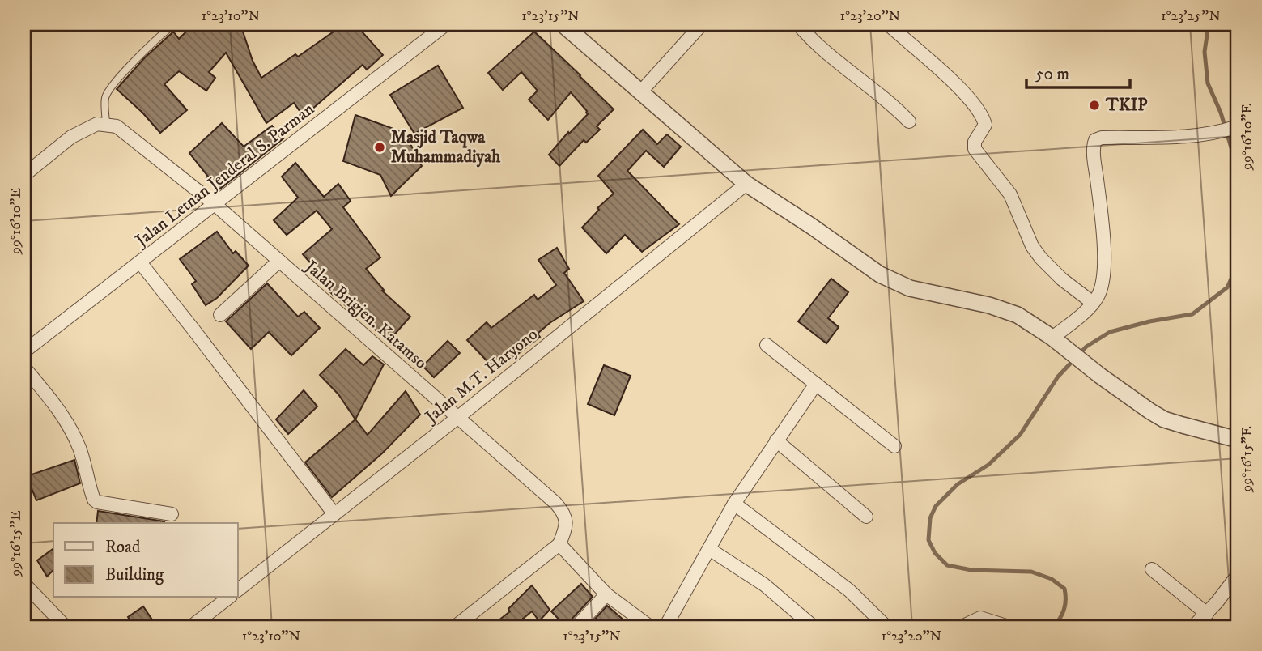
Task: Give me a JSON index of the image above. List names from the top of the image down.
{
  "streets": {
    "street": ["Jalan Letnan Jenderal S. Parman", "Jalan Brigjen. Katamso", "Jalan M.T. Haryono"]
  },
  "crossings": [
    ["Jalan Letnan Jenderal S. Parman", "Jalan Brigjen. Katamso"],
    ["Jalan Brigjen. Katamso", "Jalan M.T. Haryono"]
  ],
  "places": ["TKIP", "Masjid Taqwa Muhammadiyah"],
  "legend": ["Road", "Building"],
  "scale_bar": "50 m",
  "coordinates": [
    "1°23'10\"N",
    "1°23'15\"N",
    "1°23'20\"N",
    "1°23'25\"N",
    "99°16'10\"E",
    "99°16'15\"E"
  ]
}
